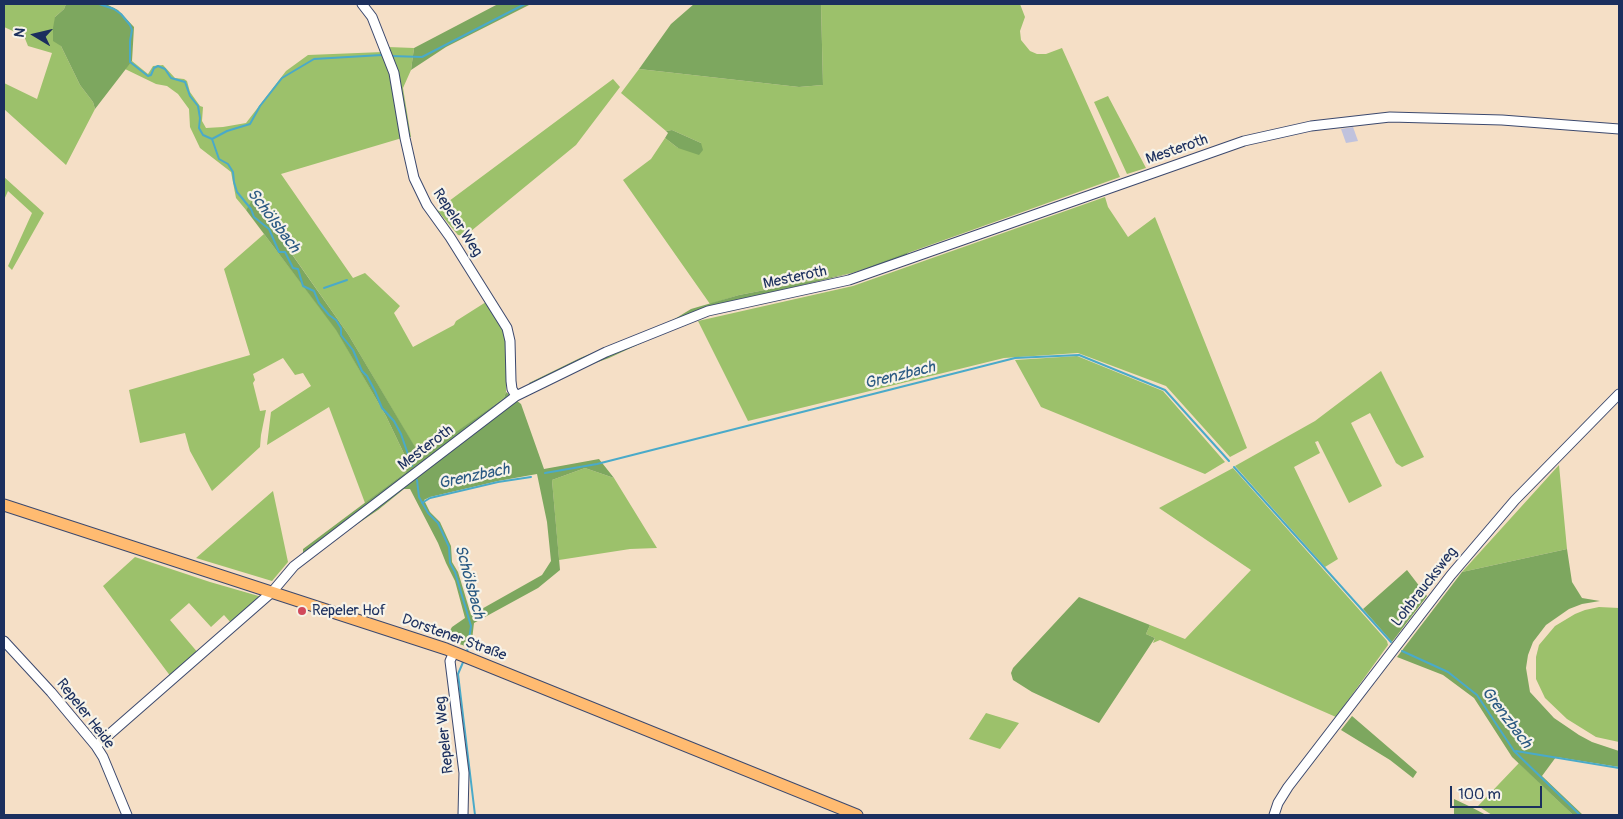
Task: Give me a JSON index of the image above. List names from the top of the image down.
{
  "streets": {
    "main road": ["Dorstener Straße"],
    "street": [
      "Mesteroth",
      "Repeler Weg",
      "Lohbraucksweg",
      "Repeler Heide"
    ]
  },
  "crossings": [
    ["Mesteroth", "Repeler Weg"],
    ["Mesteroth", "Dorstener Straße"],
    ["Mesteroth", "Repeler Heide"],
    ["Repeler Weg", "Dorstener Straße"]
  ],
  "water": ["Schölsbach", "Grenzbach"],
  "places": ["Repeler Hof"],
  "scale_bar": "100 m",
  "north": "left"
}
